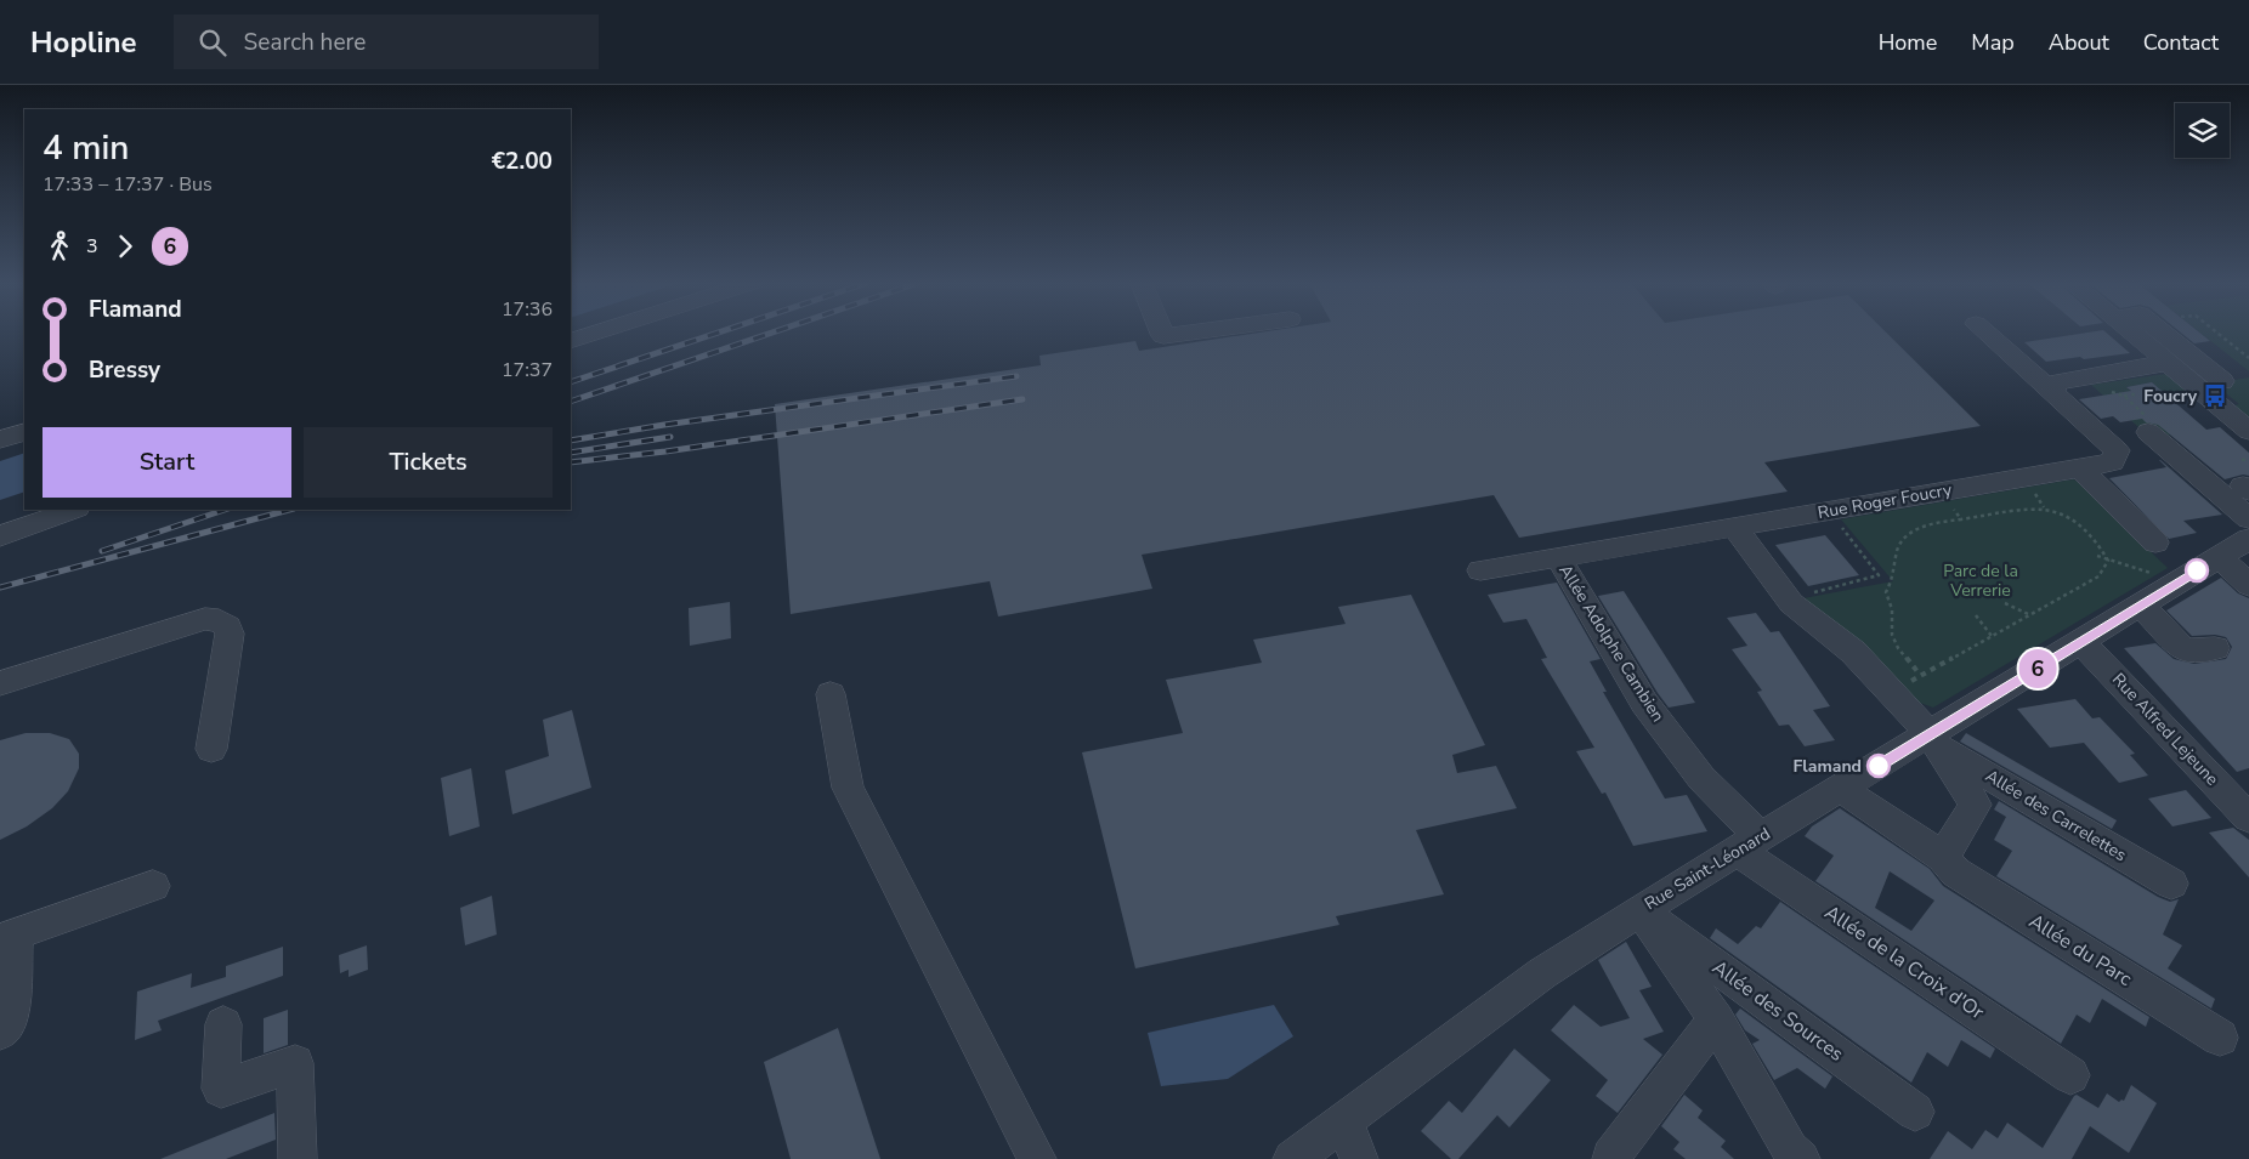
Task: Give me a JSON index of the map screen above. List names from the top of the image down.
{
  "streets": {
    "street": [
      "Rue Roger Foucry",
      "Allée Adolphe Cambien",
      "Rue Alfred Lejeune",
      "Allée des Carrelettes",
      "Rue Saint-Léonard",
      "Allée du Parc",
      "Allée de la Croix d'Or",
      "Allée des Sources"
    ]
  },
  "crossings": [
    ["Rue Roger Foucry", "Allée Adolphe Cambien"],
    ["Allée Adolphe Cambien", "Rue Saint-Léonard"],
    ["Allée Adolphe Cambien", "Allée de la Croix d'Or"],
    ["Rue Alfred Lejeune", "Rue Saint-Léonard"],
    ["Allée des Carrelettes", "Rue Saint-Léonard"],
    ["Rue Saint-Léonard", "Allée du Parc"],
    ["Rue Saint-Léonard", "Allée de la Croix d'Or"],
    ["Rue Saint-Léonard", "Allée des Sources"]
  ],
  "parks": ["Parc de la Verrerie"],
  "places": {
    "bus stop": ["Foucry"],
    "other": ["Flamand"]
  },
  "lines": ["bus line 6"],
  "page": {
    "header": "Hopline",
    "search": "Search here",
    "nav": [
      "Home",
      "Map",
      "About",
      "Contact"
    ],
    "on_map": "6",
    "heading": ["4 min", "17:33 – 17:37 · Bus", "€2.00"],
    "legs": ["3", "6"],
    "list": [
      {
        "name": "Flamand",
        "value": "17:36"
      },
      {
        "name": "Bressy",
        "value": "17:37"
      }
    ],
    "buttons": ["Start", "Tickets"]
  }
}
